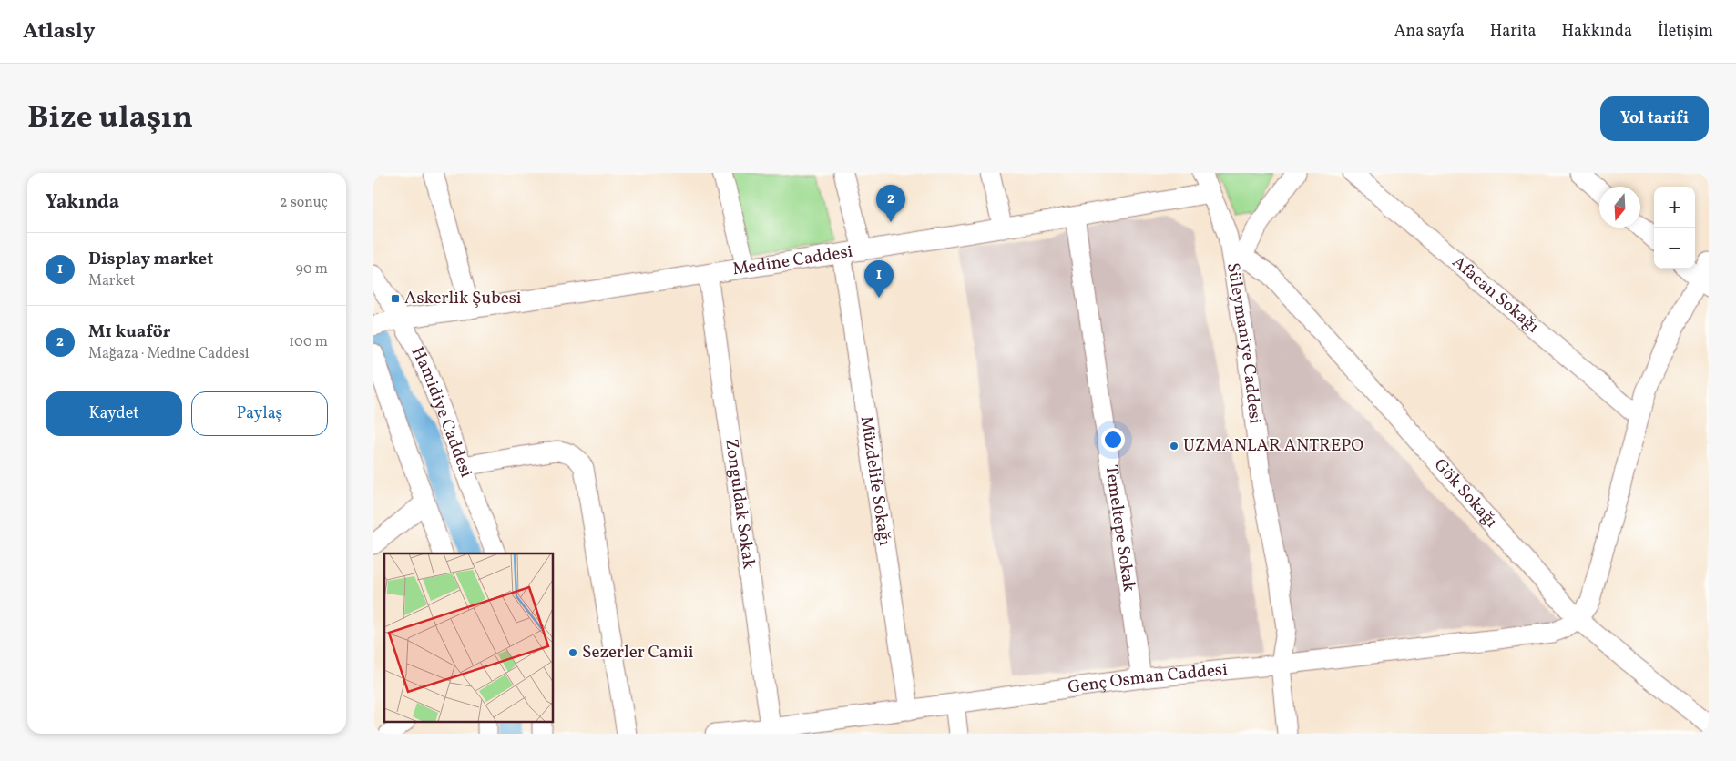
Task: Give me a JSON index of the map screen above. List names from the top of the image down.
{
  "streets": {
    "street": [
      "Medine Caddesi",
      "Afacan Sokağı",
      "Süleymaniye Caddesi",
      "Hamidiye Caddesi",
      "Müzdelife Sokağı",
      "Gök Sokağı",
      "Zonguldak Sokak",
      "Temeltepe Sokak",
      "Genç Osman Caddesi"
    ]
  },
  "crossings": [
    ["Medine Caddesi", "Süleymaniye Caddesi"],
    ["Medine Caddesi", "Hamidiye Caddesi"],
    ["Medine Caddesi", "Müzdelife Sokağı"],
    ["Medine Caddesi", "Zonguldak Sokak"],
    ["Medine Caddesi", "Temeltepe Sokak"],
    ["Süleymaniye Caddesi", "Gök Sokağı"],
    ["Süleymaniye Caddesi", "Genç Osman Caddesi"],
    ["Müzdelife Sokağı", "Genç Osman Caddesi"],
    ["Gök Sokağı", "Genç Osman Caddesi"],
    ["Zonguldak Sokak", "Genç Osman Caddesi"],
    ["Temeltepe Sokak", "Genç Osman Caddesi"]
  ],
  "places": {
    "transit": ["Askerlik Şubesi"],
    "other": ["UZMANLAR ANTREPO", "Sezerler Camii"]
  },
  "north": "bottom",
  "page": {
    "header": "Atlasly",
    "nav": [
      "Ana sayfa",
      "Harita",
      "Hakkında",
      "İletişim"
    ],
    "title": "Bize ulaşın",
    "buttons": [
      "Yol tarifi",
      ["Kaydet", "Paylaş"]
    ],
    "heading": ["Yakında", "2 sonuç"],
    "pins": ["2", "1"],
    "map_buttons": ["+", "−"],
    "list": [
      {
        "mark": "1",
        "name": "Display market",
        "note": "Market",
        "value": "90 m"
      },
      {
        "mark": "2",
        "name": "M1 kuaför",
        "note": "Mağaza · Medine Caddesi",
        "value": "100 m"
      }
    ]
  }
}
